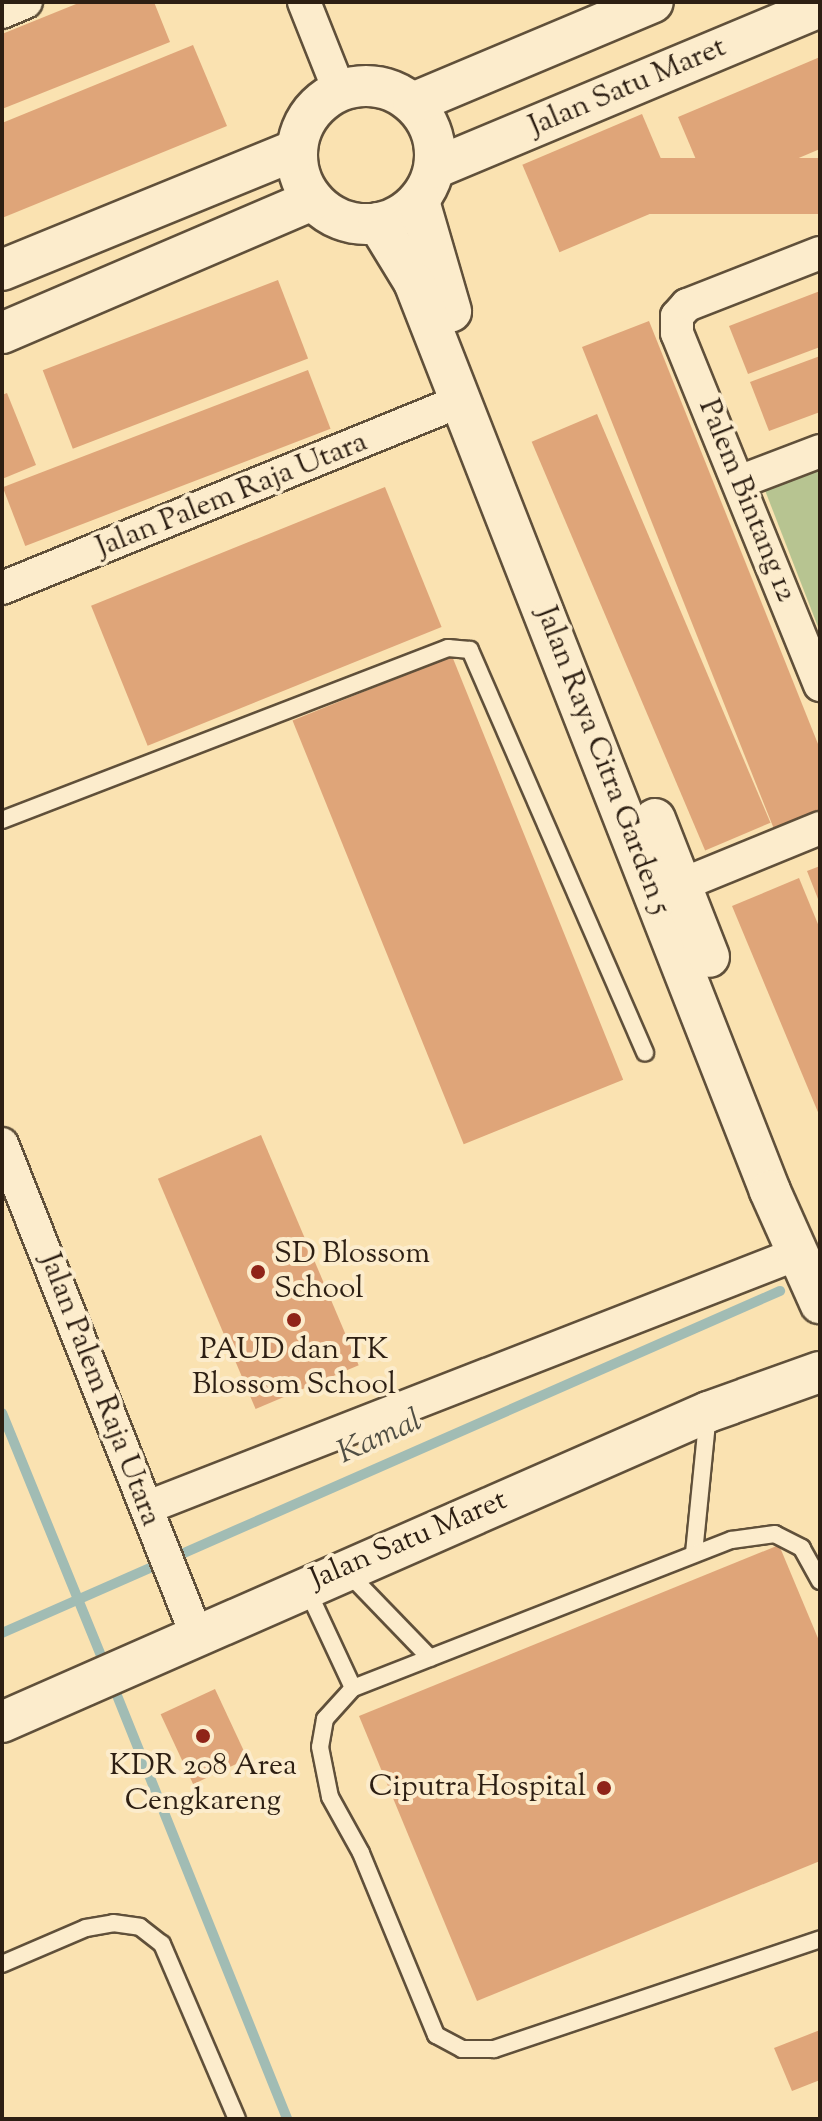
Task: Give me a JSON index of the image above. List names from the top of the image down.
{
  "streets": {
    "street": [
      "Jalan Satu Maret",
      "Jalan Palem Raja Utara",
      "Palem Bintang 12",
      "Jalan Raya Citra Garden 5"
    ]
  },
  "crossings": [
    ["Jalan Satu Maret", "Jalan Palem Raja Utara"],
    ["Jalan Satu Maret", "Jalan Raya Citra Garden 5"],
    ["Jalan Palem Raja Utara", "Jalan Raya Citra Garden 5"]
  ],
  "water": ["Kamal"],
  "places": [
    "SD Blossom School",
    "PAUD dan TK Blossom School",
    "KDR 208 Area Cengkareng",
    "Ciputra Hospital"
  ]
}
